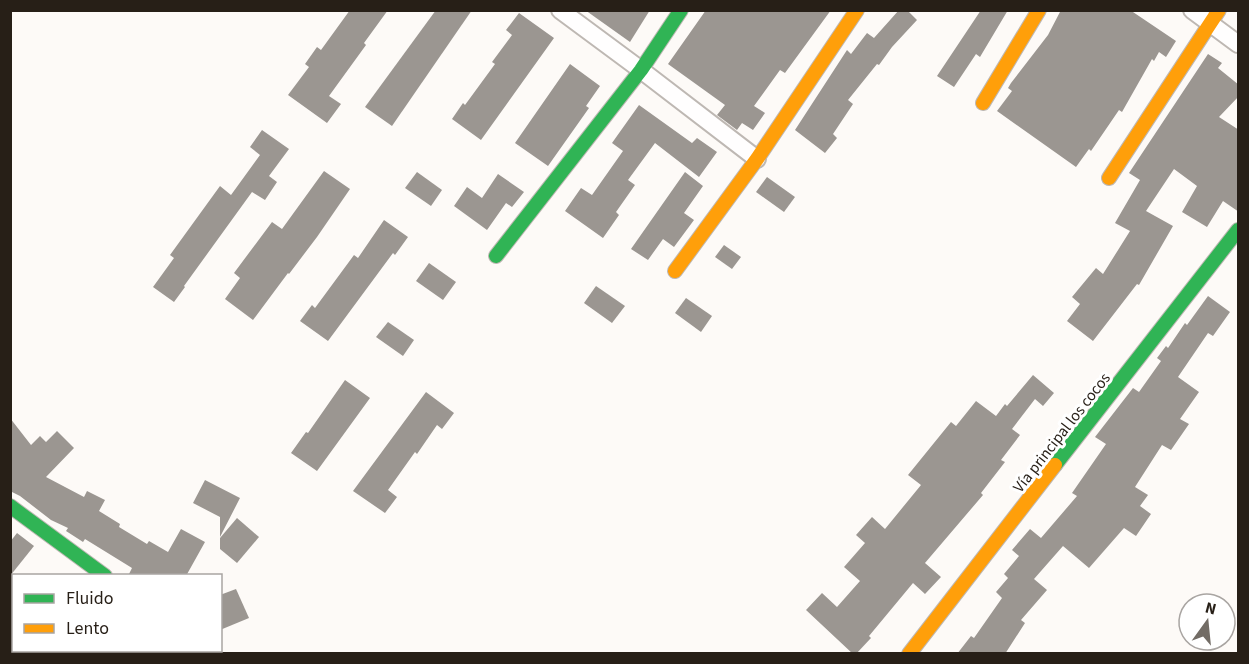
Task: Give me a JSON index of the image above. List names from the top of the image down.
{
  "streets": {
    "street": ["Vía principal los cocos"]
  },
  "legend": ["Fluido", "Lento"],
  "north": "top"
}
